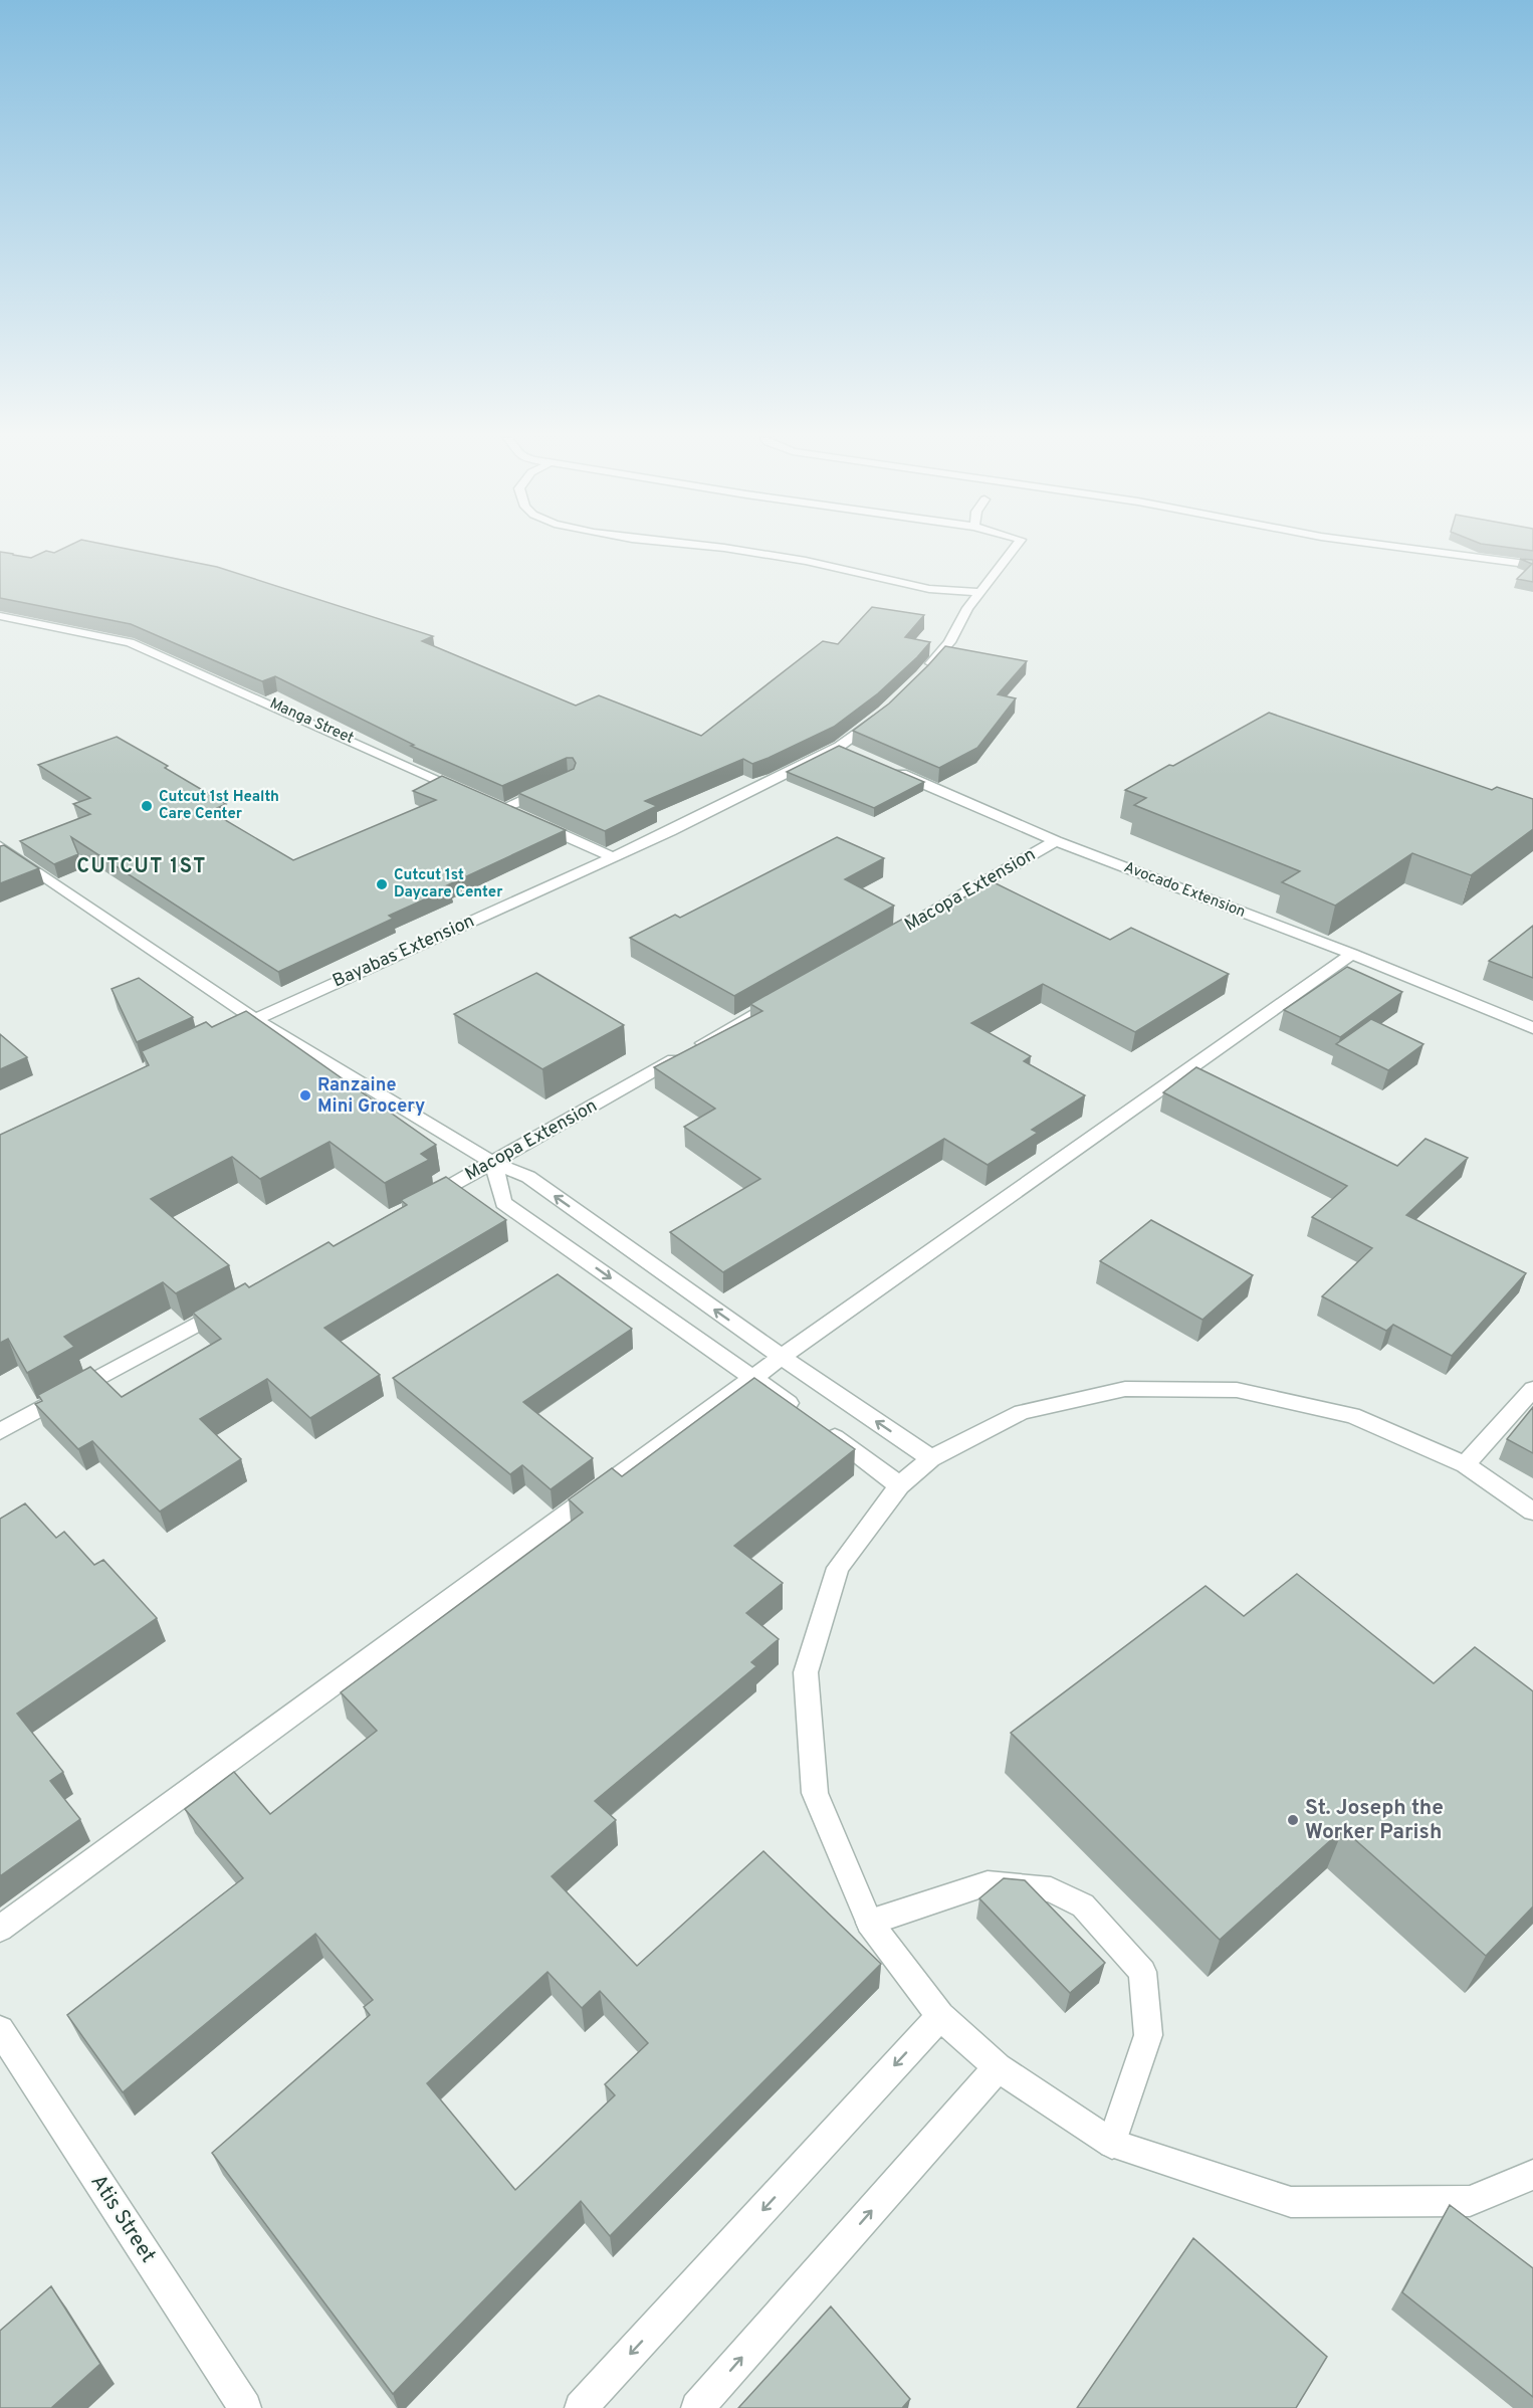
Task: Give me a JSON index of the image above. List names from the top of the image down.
{
  "streets": {
    "street": [
      "Manga Street",
      "Macopa Extension",
      "Avocado Extension",
      "Bayabas Extension",
      "Atis Street"
    ]
  },
  "crossings": [
    ["Macopa Extension", "Avocado Extension"]
  ],
  "districts": ["CUTCUT 1ST"],
  "places": [
    "Cutcut 1st Health Care Center",
    "Cutcut 1st Daycare Center",
    "Ranzaine Mini Grocery",
    "St. Joseph the Worker Parish"
  ]
}
